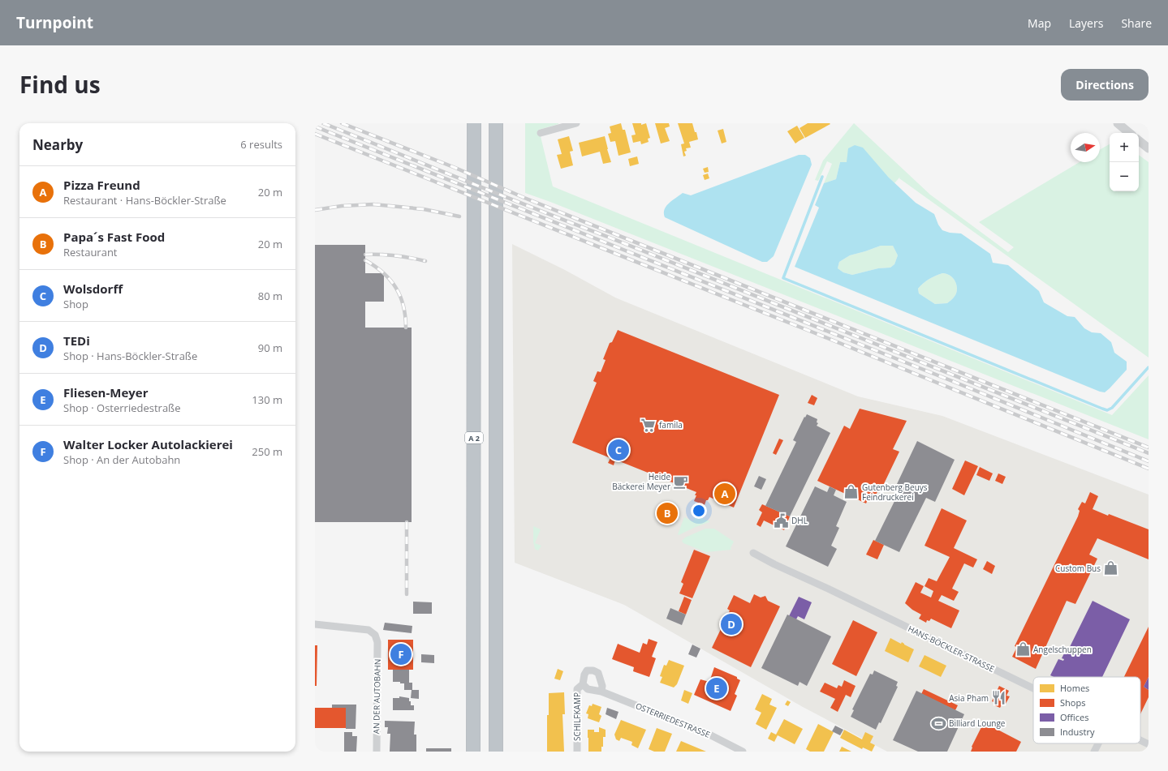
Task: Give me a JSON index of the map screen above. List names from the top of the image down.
{
  "streets": {
    "highway": ["A 2"],
    "street": [
      "HANS-BÖCKLER-STRASSE",
      "AN DER AUTOBAHN",
      "SCHILFKAMP",
      "OSTERRIEDESTRASSE"
    ]
  },
  "crossings": [
    ["SCHILFKAMP", "OSTERRIEDESTRASSE"]
  ],
  "places": {
    "supermarket": ["famila"],
    "cafe": ["Heide Bäckerei Meyer"],
    "shop": ["Gutenberg Beuys Feindruckerei", "Custom Bus", "Angelschuppen"],
    "public building": ["DHL"],
    "restaurant": ["Asia Pham"],
    "sports": ["Billiard Lounge"]
  },
  "legend": [
    "Homes",
    "Shops",
    "Offices",
    "Industry"
  ],
  "north": "right",
  "page": {
    "header": "Turnpoint",
    "nav": ["Map", "Layers", "Share"],
    "title": "Find us",
    "buttons": "Directions",
    "heading": ["Nearby", "6 results"],
    "map_buttons": ["+", "−"],
    "list": [
      {
        "mark": "A",
        "name": "Pizza Freund",
        "note": "Restaurant · Hans-Böckler-Straße",
        "value": "20 m"
      },
      {
        "mark": "B",
        "name": "Papa´s Fast Food",
        "note": "Restaurant",
        "value": "20 m"
      },
      {
        "mark": "C",
        "name": "Wolsdorff",
        "note": "Shop",
        "value": "80 m"
      },
      {
        "mark": "D",
        "name": "TEDi",
        "note": "Shop · Hans-Böckler-Straße",
        "value": "90 m"
      },
      {
        "mark": "E",
        "name": "Fliesen-Meyer",
        "note": "Shop · Osterriedestraße",
        "value": "130 m"
      },
      {
        "mark": "F",
        "name": "Walter Locker Autolackierei",
        "note": "Shop · An der Autobahn",
        "value": "250 m"
      }
    ],
    "pins": [
      "C",
      "A",
      "B",
      "D",
      "F",
      "E"
    ]
  }
}
